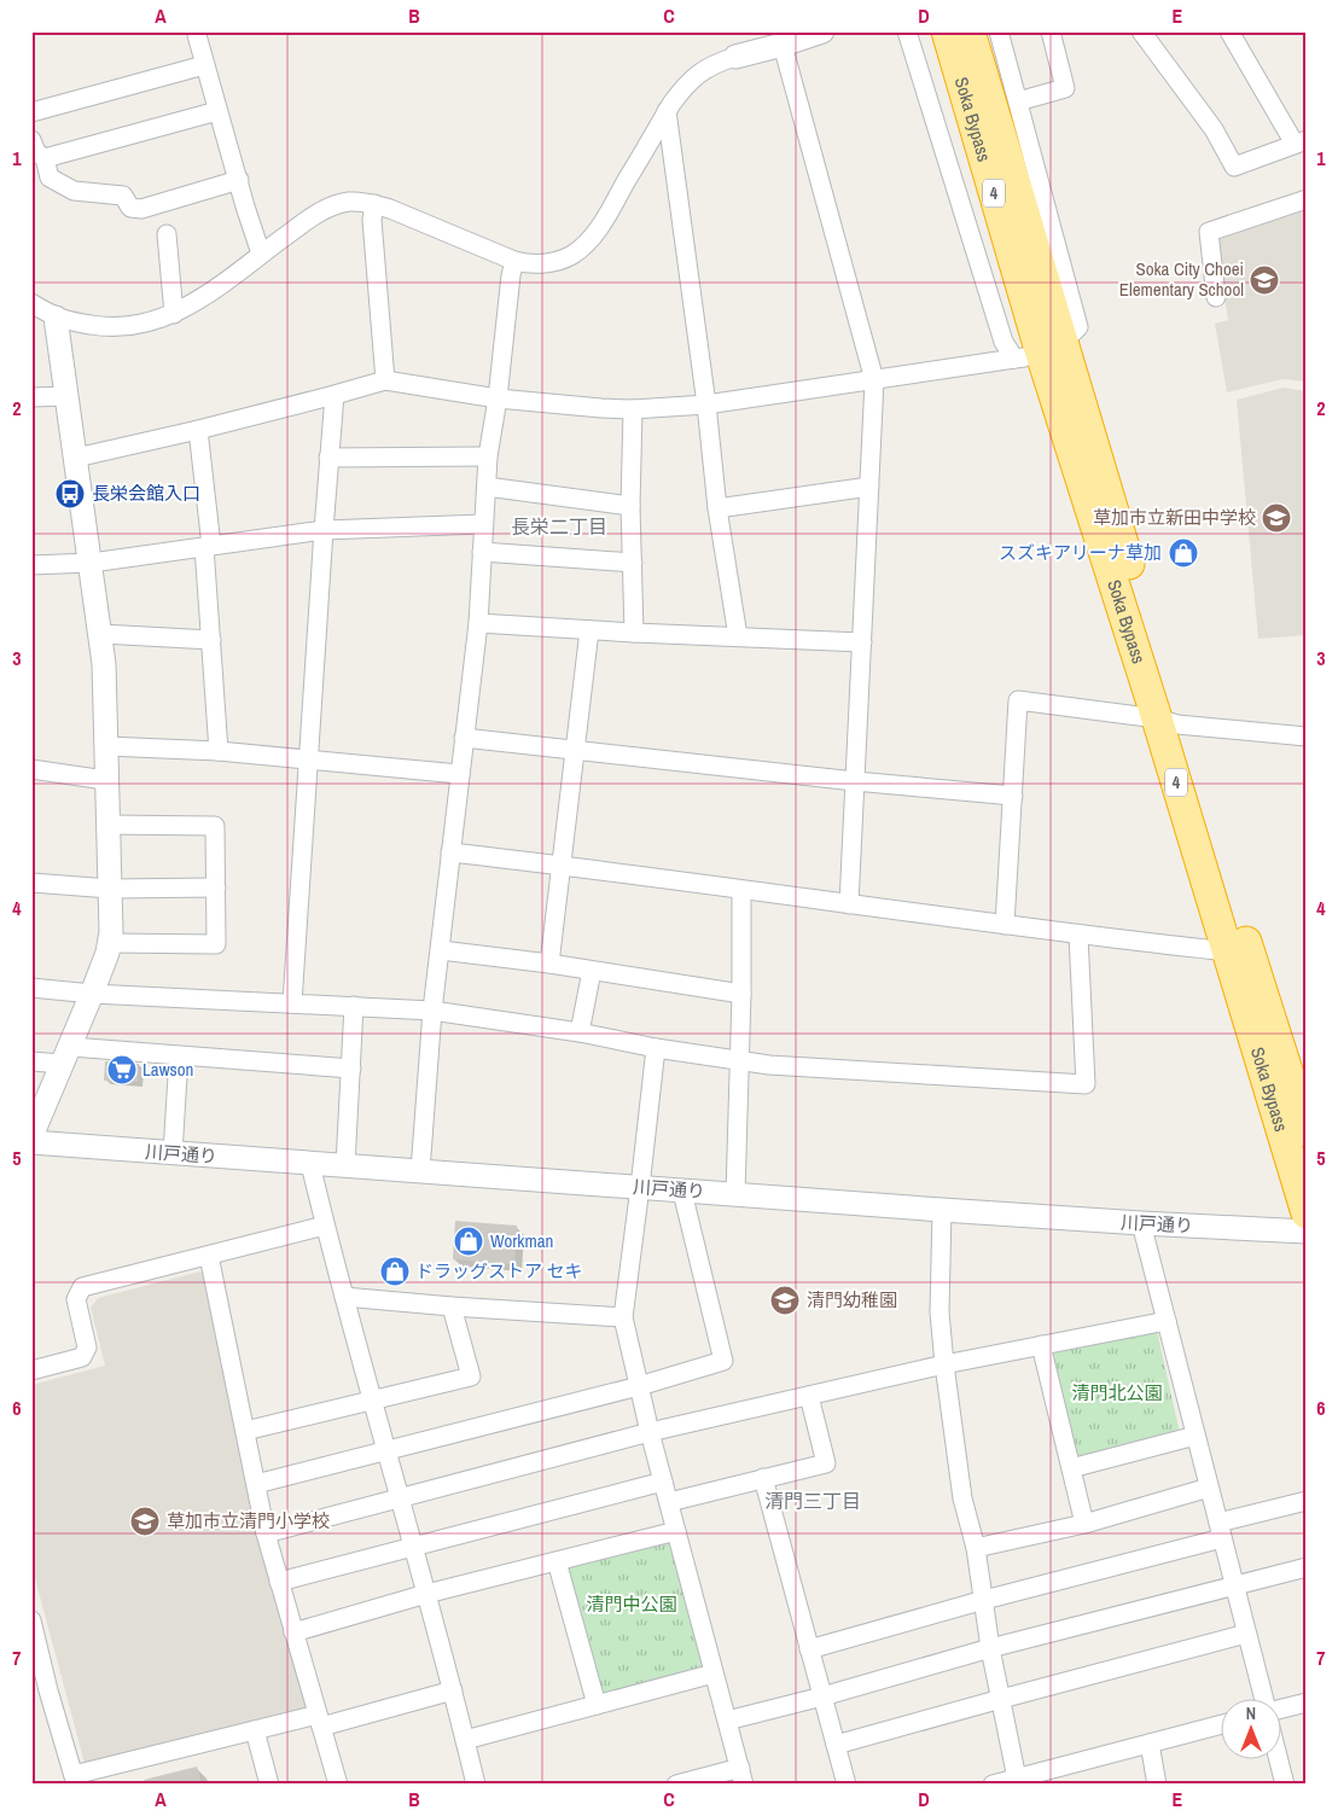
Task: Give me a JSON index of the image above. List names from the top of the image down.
{
  "streets": {
    "highway": ["Soka Bypass", "4"],
    "street": ["川戸通り"]
  },
  "districts": ["長栄二丁目", "清門三丁目"],
  "parks": ["清門北公園", "清門中公園"],
  "places": {
    "school or university": [
      "Soka City Choei Elementary School",
      "草加市立新田中学校",
      "清門幼稚園",
      "草加市立清門小学校"
    ],
    "bus stop": ["長栄会館入口"],
    "shop": ["スズキアリーナ草加", "Workman", "ドラッグストア セキ"],
    "supermarket": ["Lawson"]
  },
  "north": "top",
  "grid": {
    "columns": [
      "A",
      "B",
      "C",
      "D",
      "E"
    ],
    "rows": [
      "1",
      "2",
      "3",
      "4",
      "5",
      "6",
      "7"
    ]
  }
}
